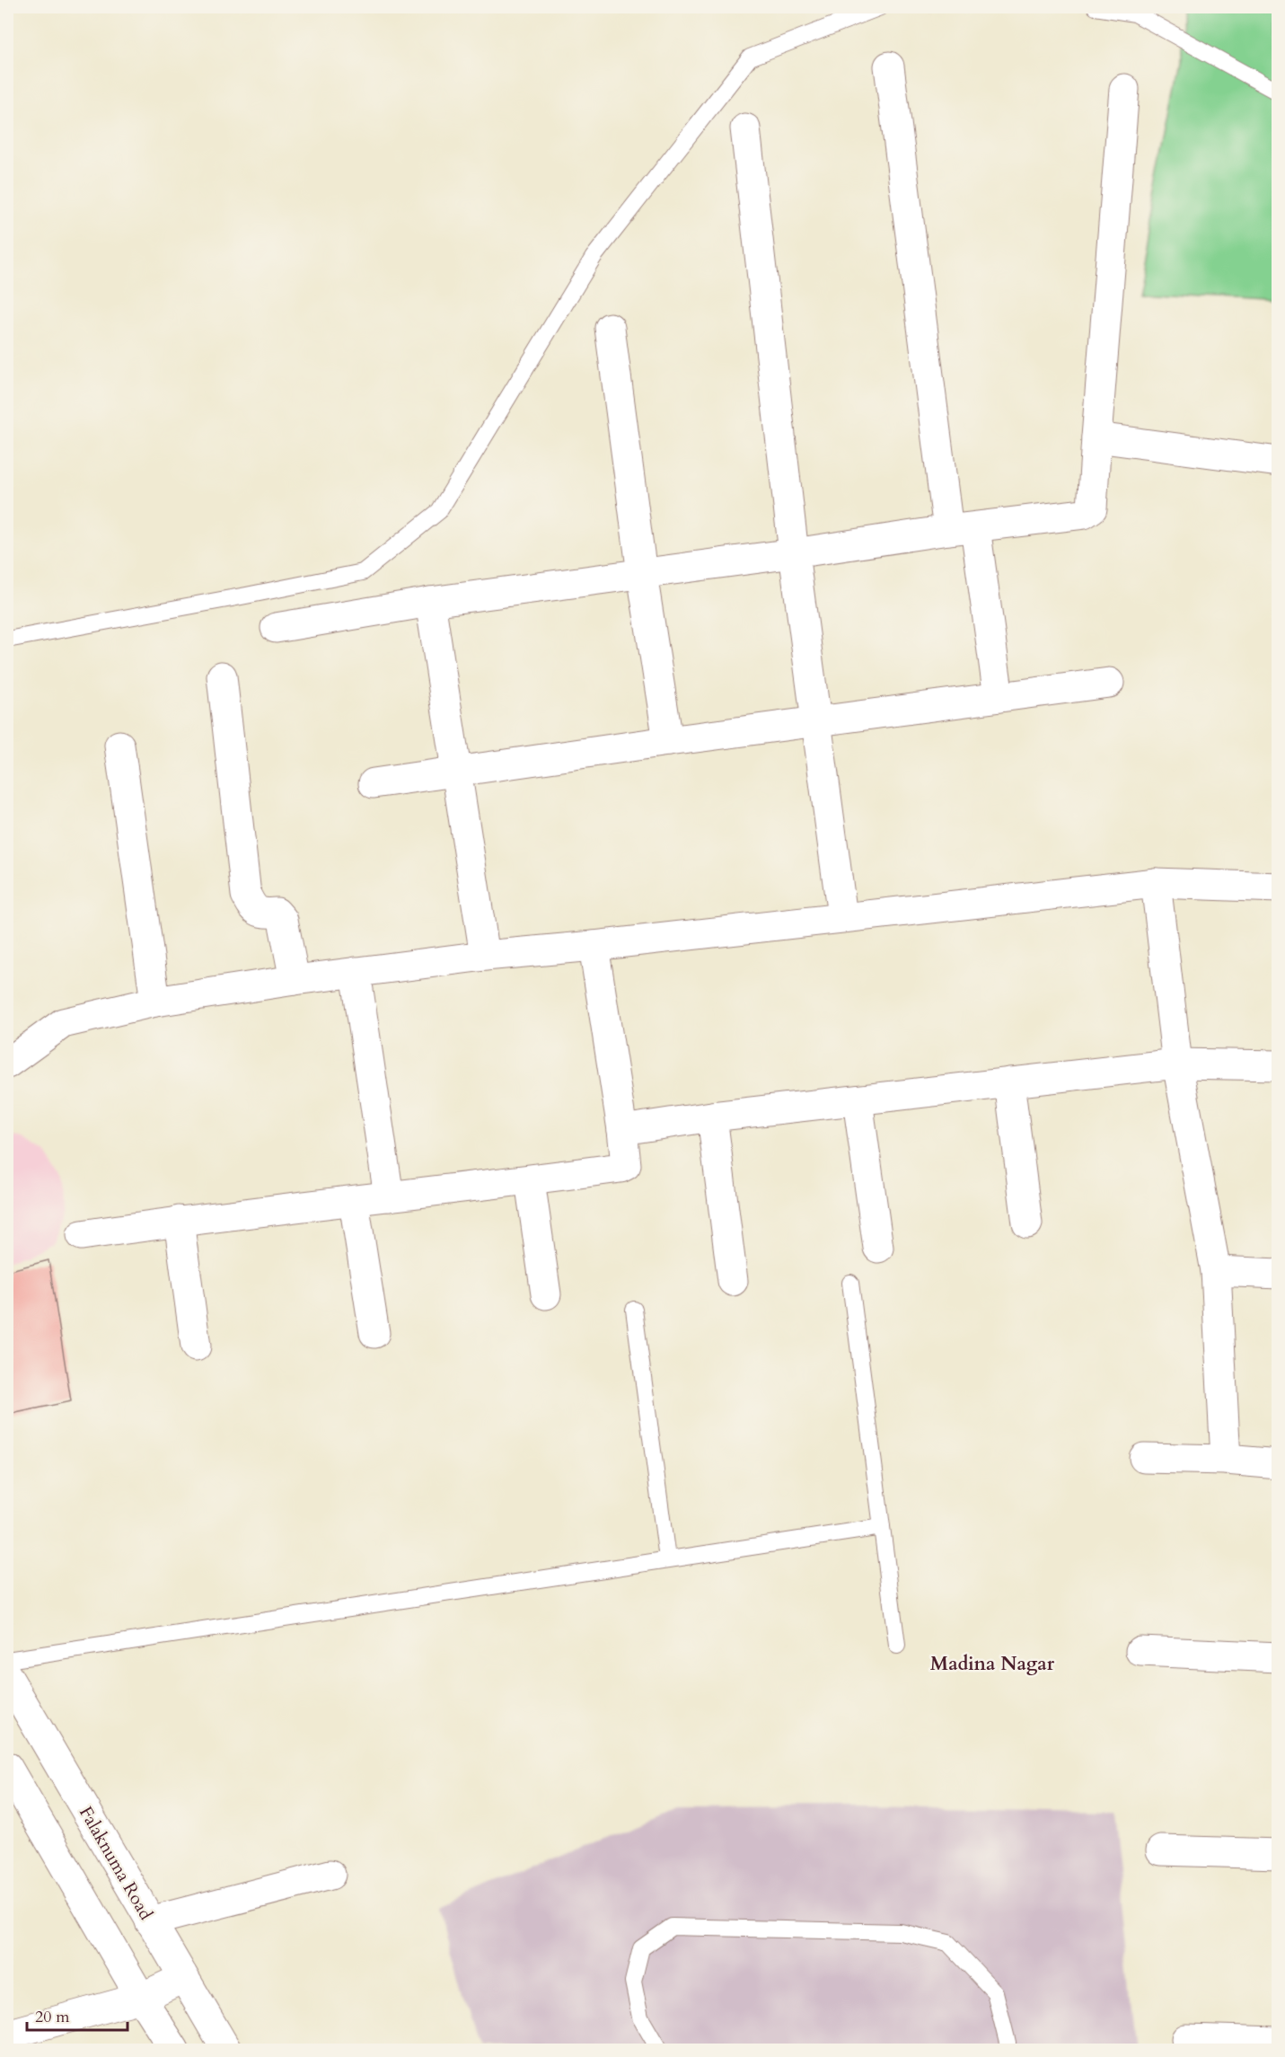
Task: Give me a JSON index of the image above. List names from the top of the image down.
{
  "streets": {
    "main road": ["Falaknuma Road"]
  },
  "districts": ["Madina Nagar"],
  "scale_bar": "20 m"
}
